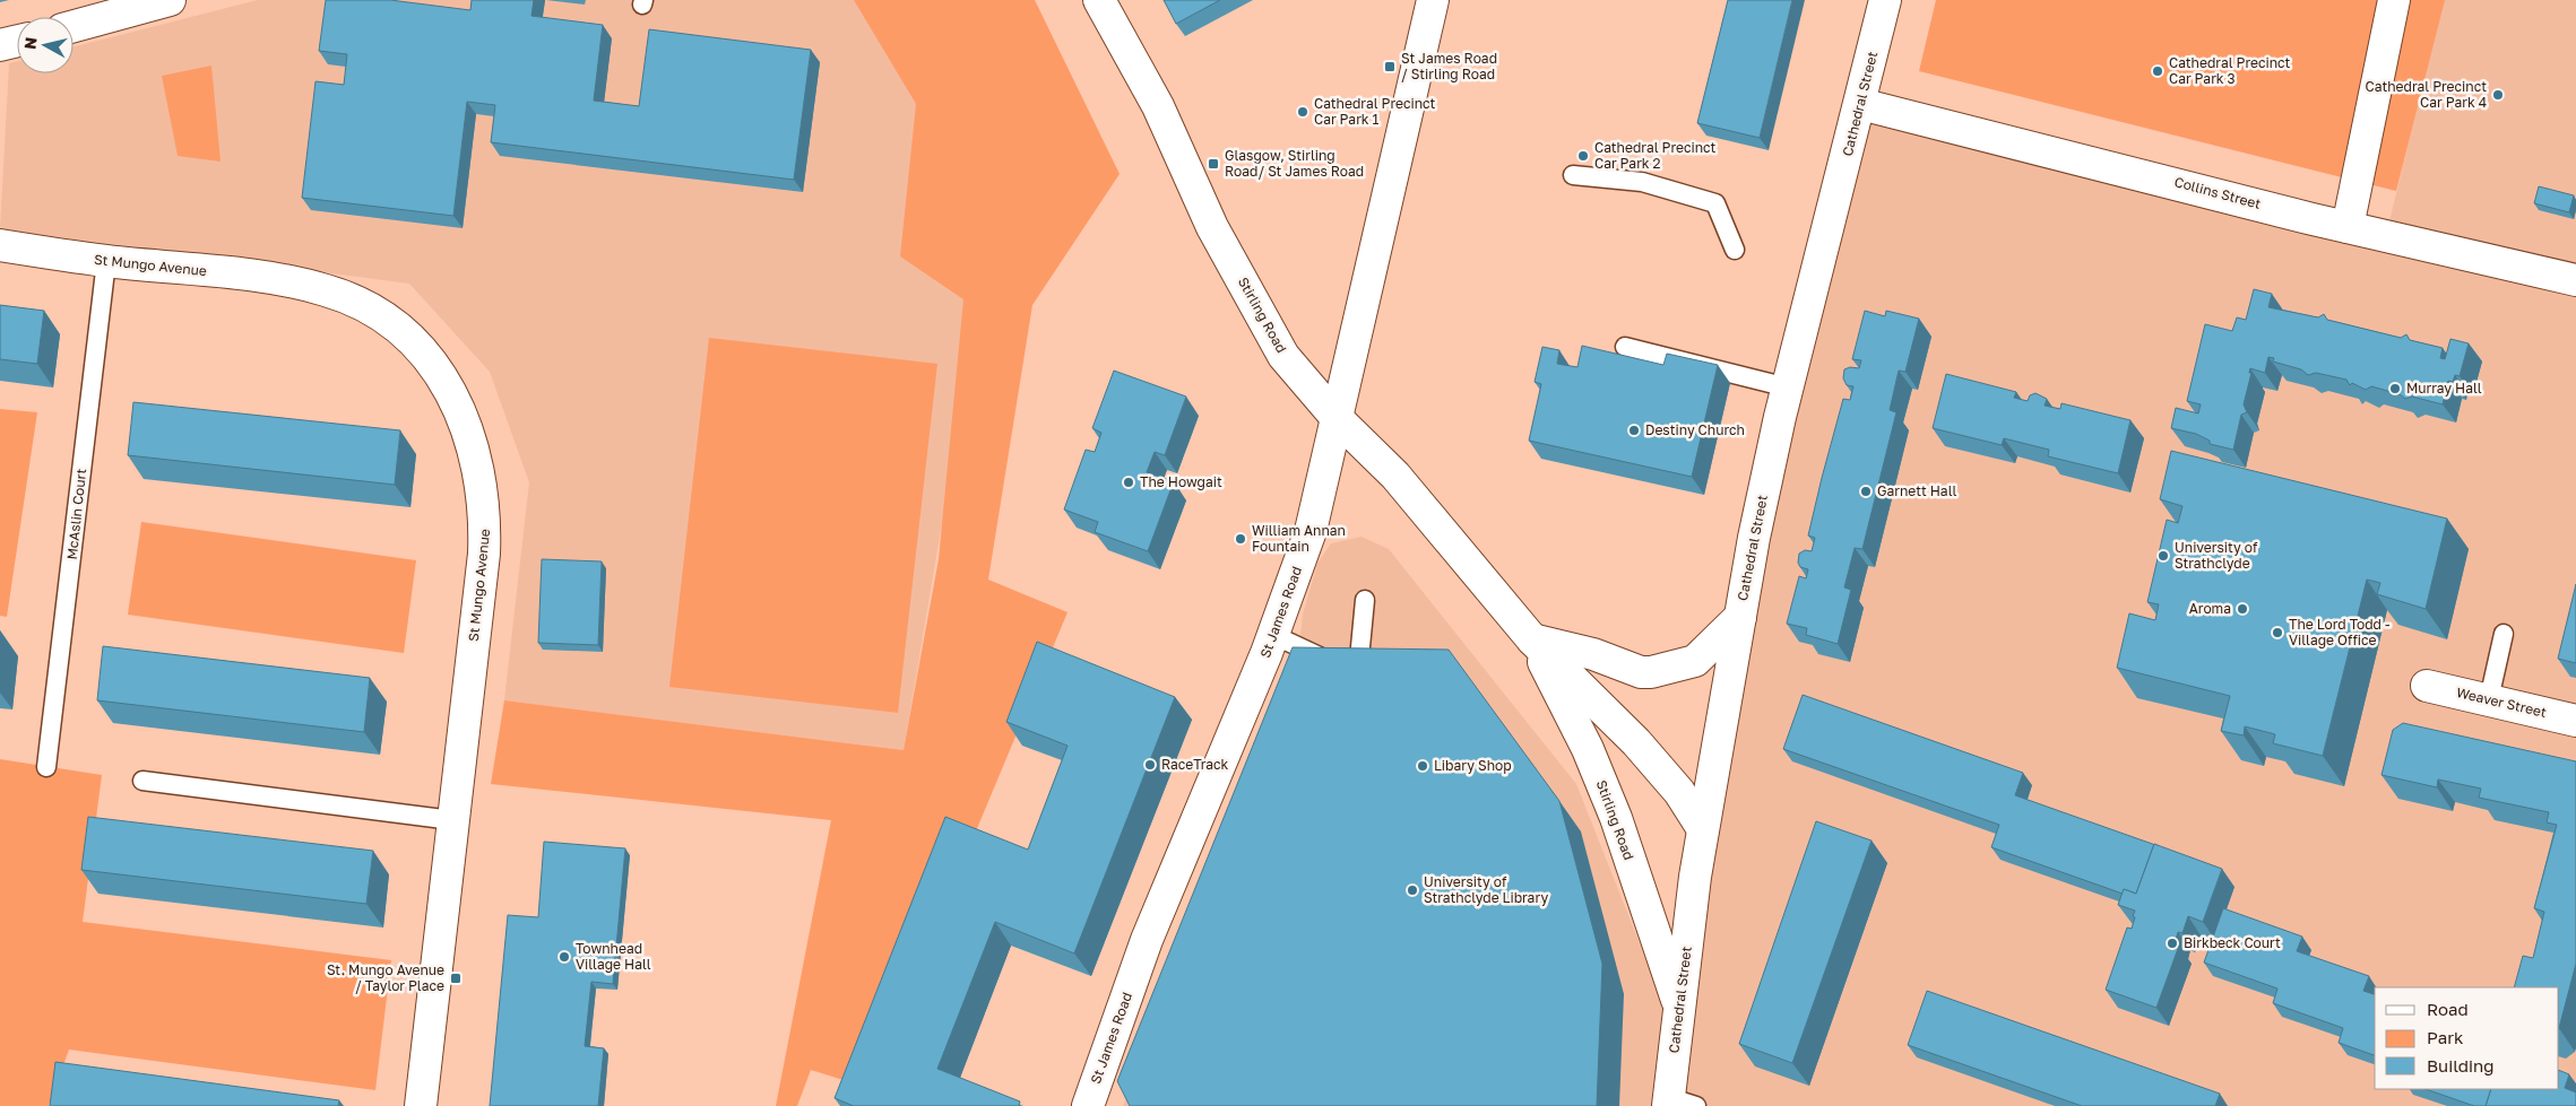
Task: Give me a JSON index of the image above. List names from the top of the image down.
{
  "streets": {
    "street": [
      "Cathedral Street",
      "Collins Street",
      "St Mungo Avenue",
      "Stirling Road",
      "St James Road",
      "Weaver Street"
    ],
    "lane": ["McAslin Court"]
  },
  "crossings": [
    ["Cathedral Street", "Collins Street"],
    ["Cathedral Street", "Stirling Road"],
    ["St Mungo Avenue", "McAslin Court"],
    ["Stirling Road", "St James Road"]
  ],
  "places": {
    "transit": ["St James Road / Stirling Road", "Glasgow, Stirling Road/ St James Road", "St. Mungo Avenue / Taylor Place"],
    "other": [
      "Cathedral Precinct Car Park 3",
      "Cathedral Precinct Car Park 4",
      "Cathedral Precinct Car Park 1",
      "Cathedral Precinct Car Park 2",
      "Murray Hall",
      "Destiny Church",
      "The Howgait",
      "Garnett Hall",
      "William Annan Fountain",
      "University of Strathclyde",
      "Aroma",
      "The Lord Todd - Village Office",
      "RaceTrack",
      "Libary Shop",
      "University of Strathclyde Library",
      "Birkbeck Court",
      "Townhead Village Hall"
    ]
  },
  "legend": ["Road", "Park", "Building"],
  "north": "left"
}
